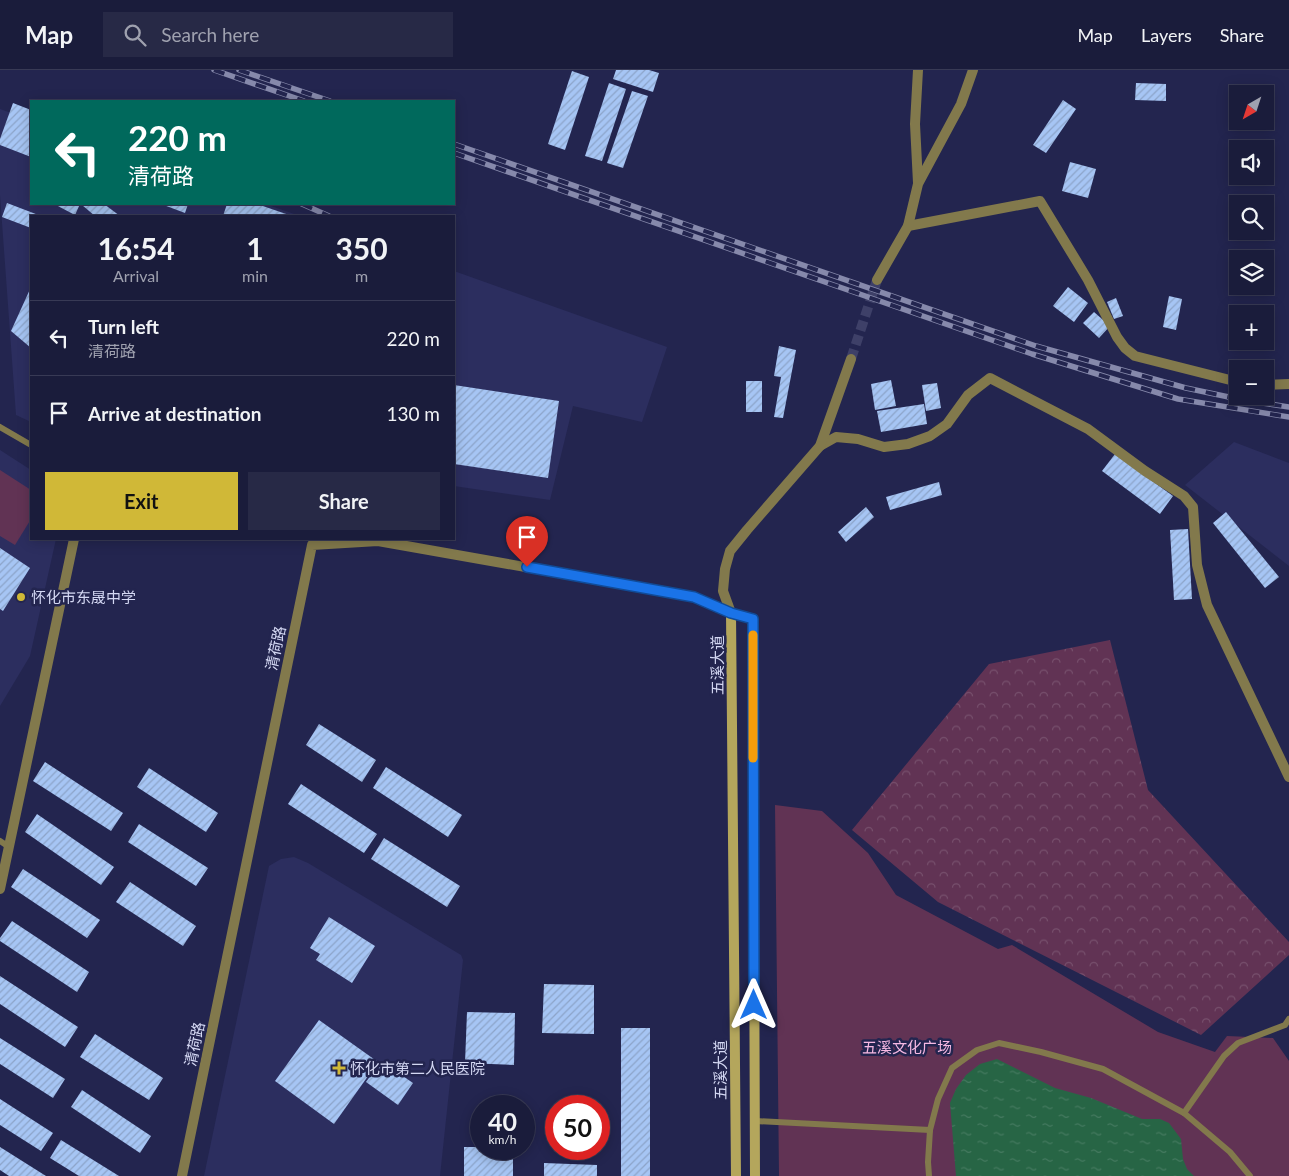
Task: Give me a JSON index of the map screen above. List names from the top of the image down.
{
  "streets": {
    "main road": ["五溪大道"],
    "street": ["清荷路"]
  },
  "crossings": [
    ["清荷路", "五溪大道"]
  ],
  "parks": ["五溪文化广场"],
  "places": {
    "other": ["怀化市东晟中学"],
    "health": ["怀化市第二人民医院"]
  },
  "north": "bottom left",
  "page": {
    "header": "Map",
    "search": "Search here",
    "nav": ["Map", "Layers", "Share"],
    "map_buttons": ["+", "−"],
    "turn": ["220 m", "清荷路"],
    "eta": [
      "16:54",
      "Arrival",
      "1",
      "min",
      "350",
      "m"
    ],
    "list": [
      {
        "name": "Turn left",
        "note": "清荷路",
        "value": "220 m"
      },
      {
        "name": "Arrive at destination",
        "value": "130 m"
      }
    ],
    "buttons": ["Exit", "Share"],
    "speed": "40 km/h",
    "limit": "50"
  }
}
